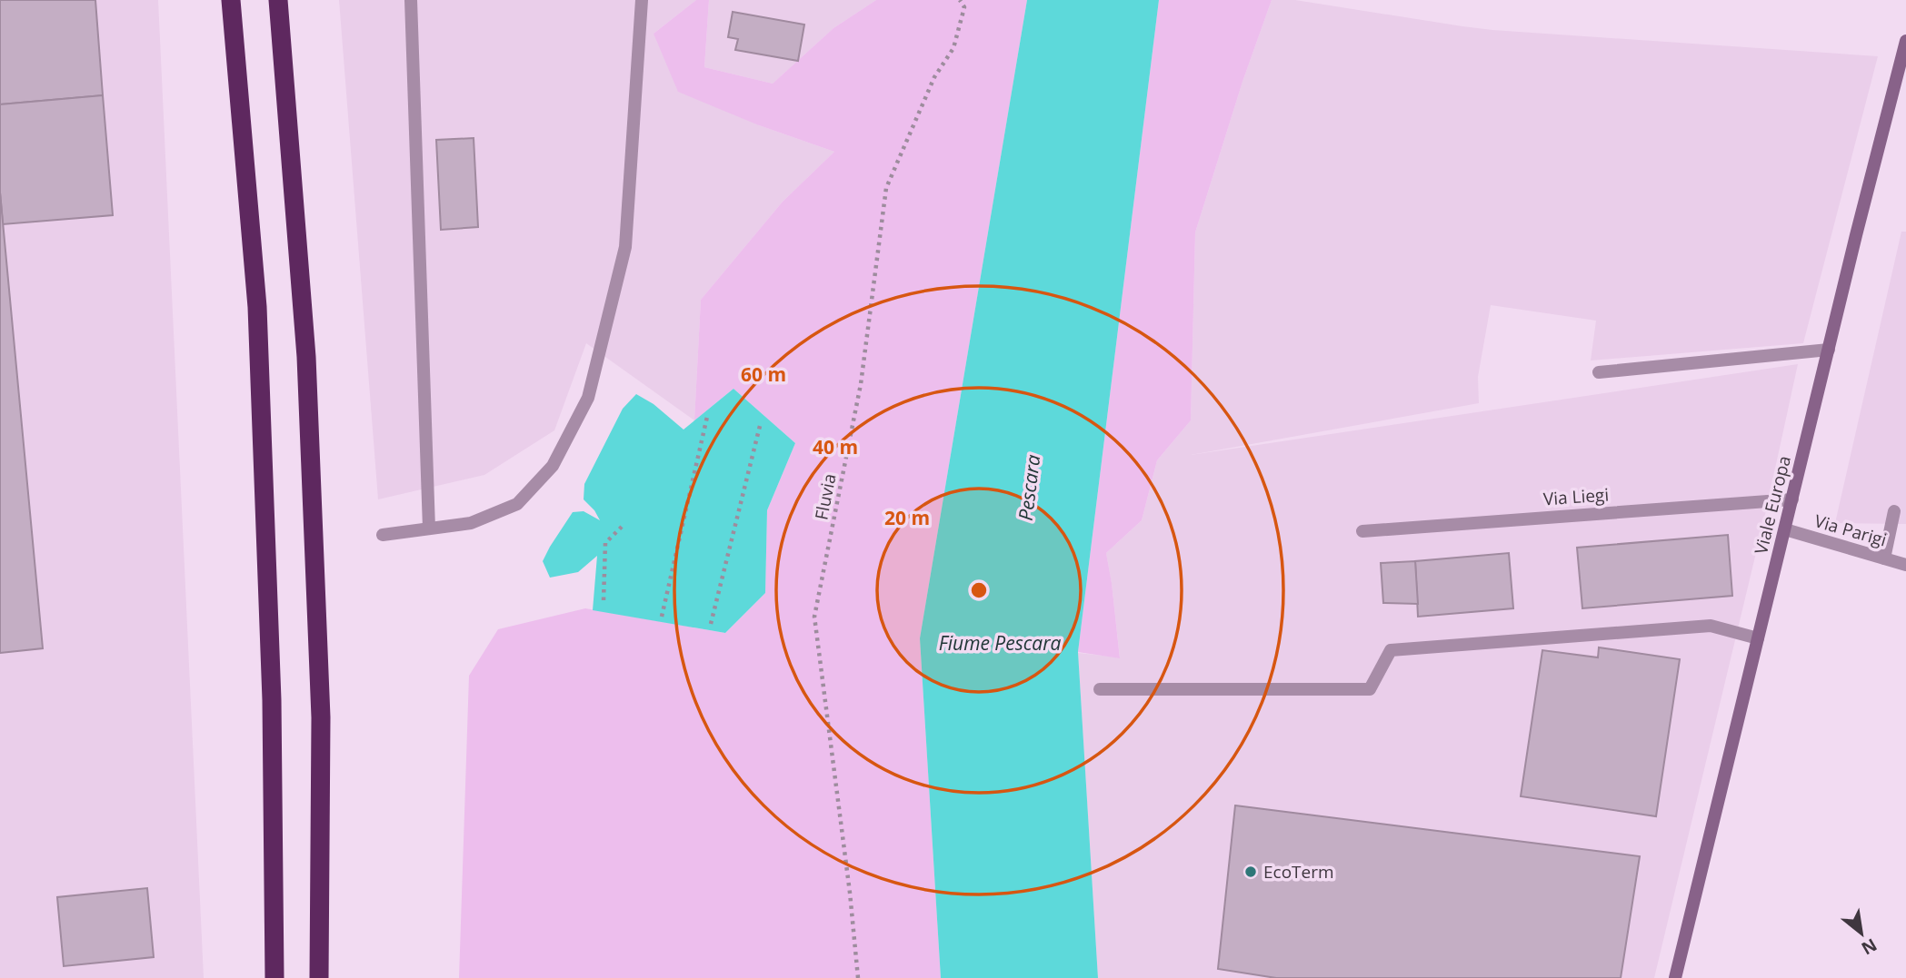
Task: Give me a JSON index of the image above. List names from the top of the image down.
{
  "streets": {
    "main road": ["Viale Europa"],
    "street": ["Via Liegi", "Via Parigi"],
    "path": ["Fluvia"]
  },
  "crossings": [
    ["Via Liegi", "Viale Europa"],
    ["Viale Europa", "Via Parigi"]
  ],
  "water": ["Pescara", "Fiume Pescara"],
  "places": ["EcoTerm"],
  "north": "bottom right",
  "rings": ["60 m", "40 m", "20 m"]
}
